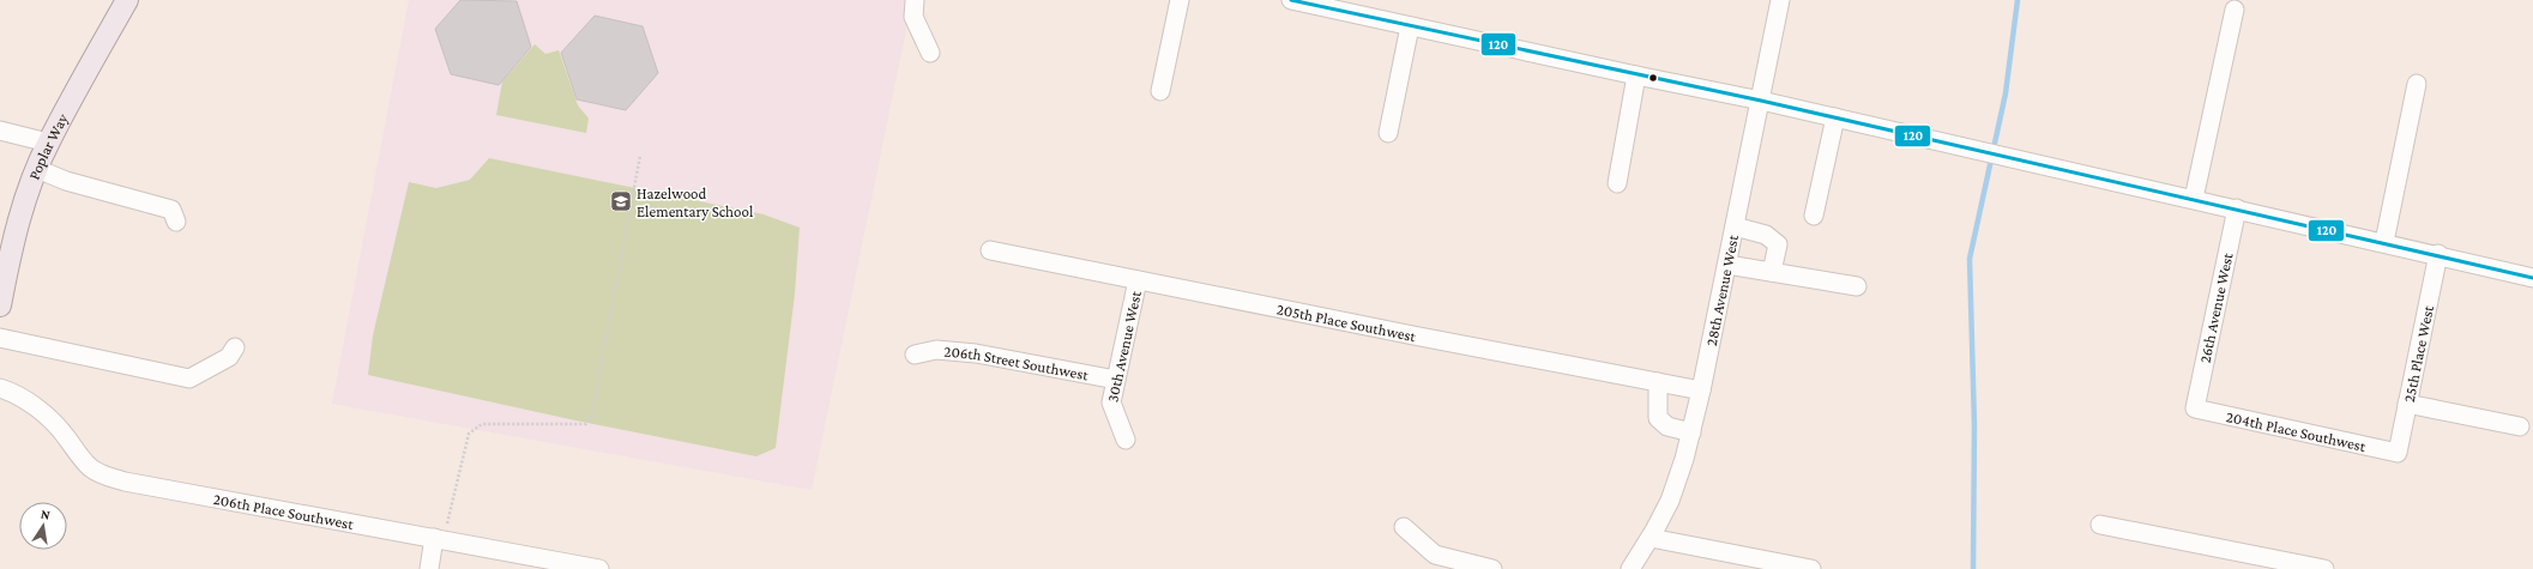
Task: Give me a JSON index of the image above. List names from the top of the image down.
{
  "streets": {
    "main road": ["Poplar Way"],
    "street": [
      "28th Avenue West",
      "26th Avenue West",
      "205th Place Southwest",
      "30th Avenue West",
      "25th Place West",
      "206th Street Southwest",
      "204th Place Southwest",
      "206th Place Southwest"
    ]
  },
  "crossings": [
    ["28th Avenue West", "205th Place Southwest"],
    ["26th Avenue West", "204th Place Southwest"],
    ["205th Place Southwest", "30th Avenue West"],
    ["30th Avenue West", "206th Street Southwest"],
    ["25th Place West", "204th Place Southwest"]
  ],
  "places": {
    "school or university": ["Hazelwood Elementary School"]
  },
  "lines": ["transit line 120"],
  "north": "top"
}
